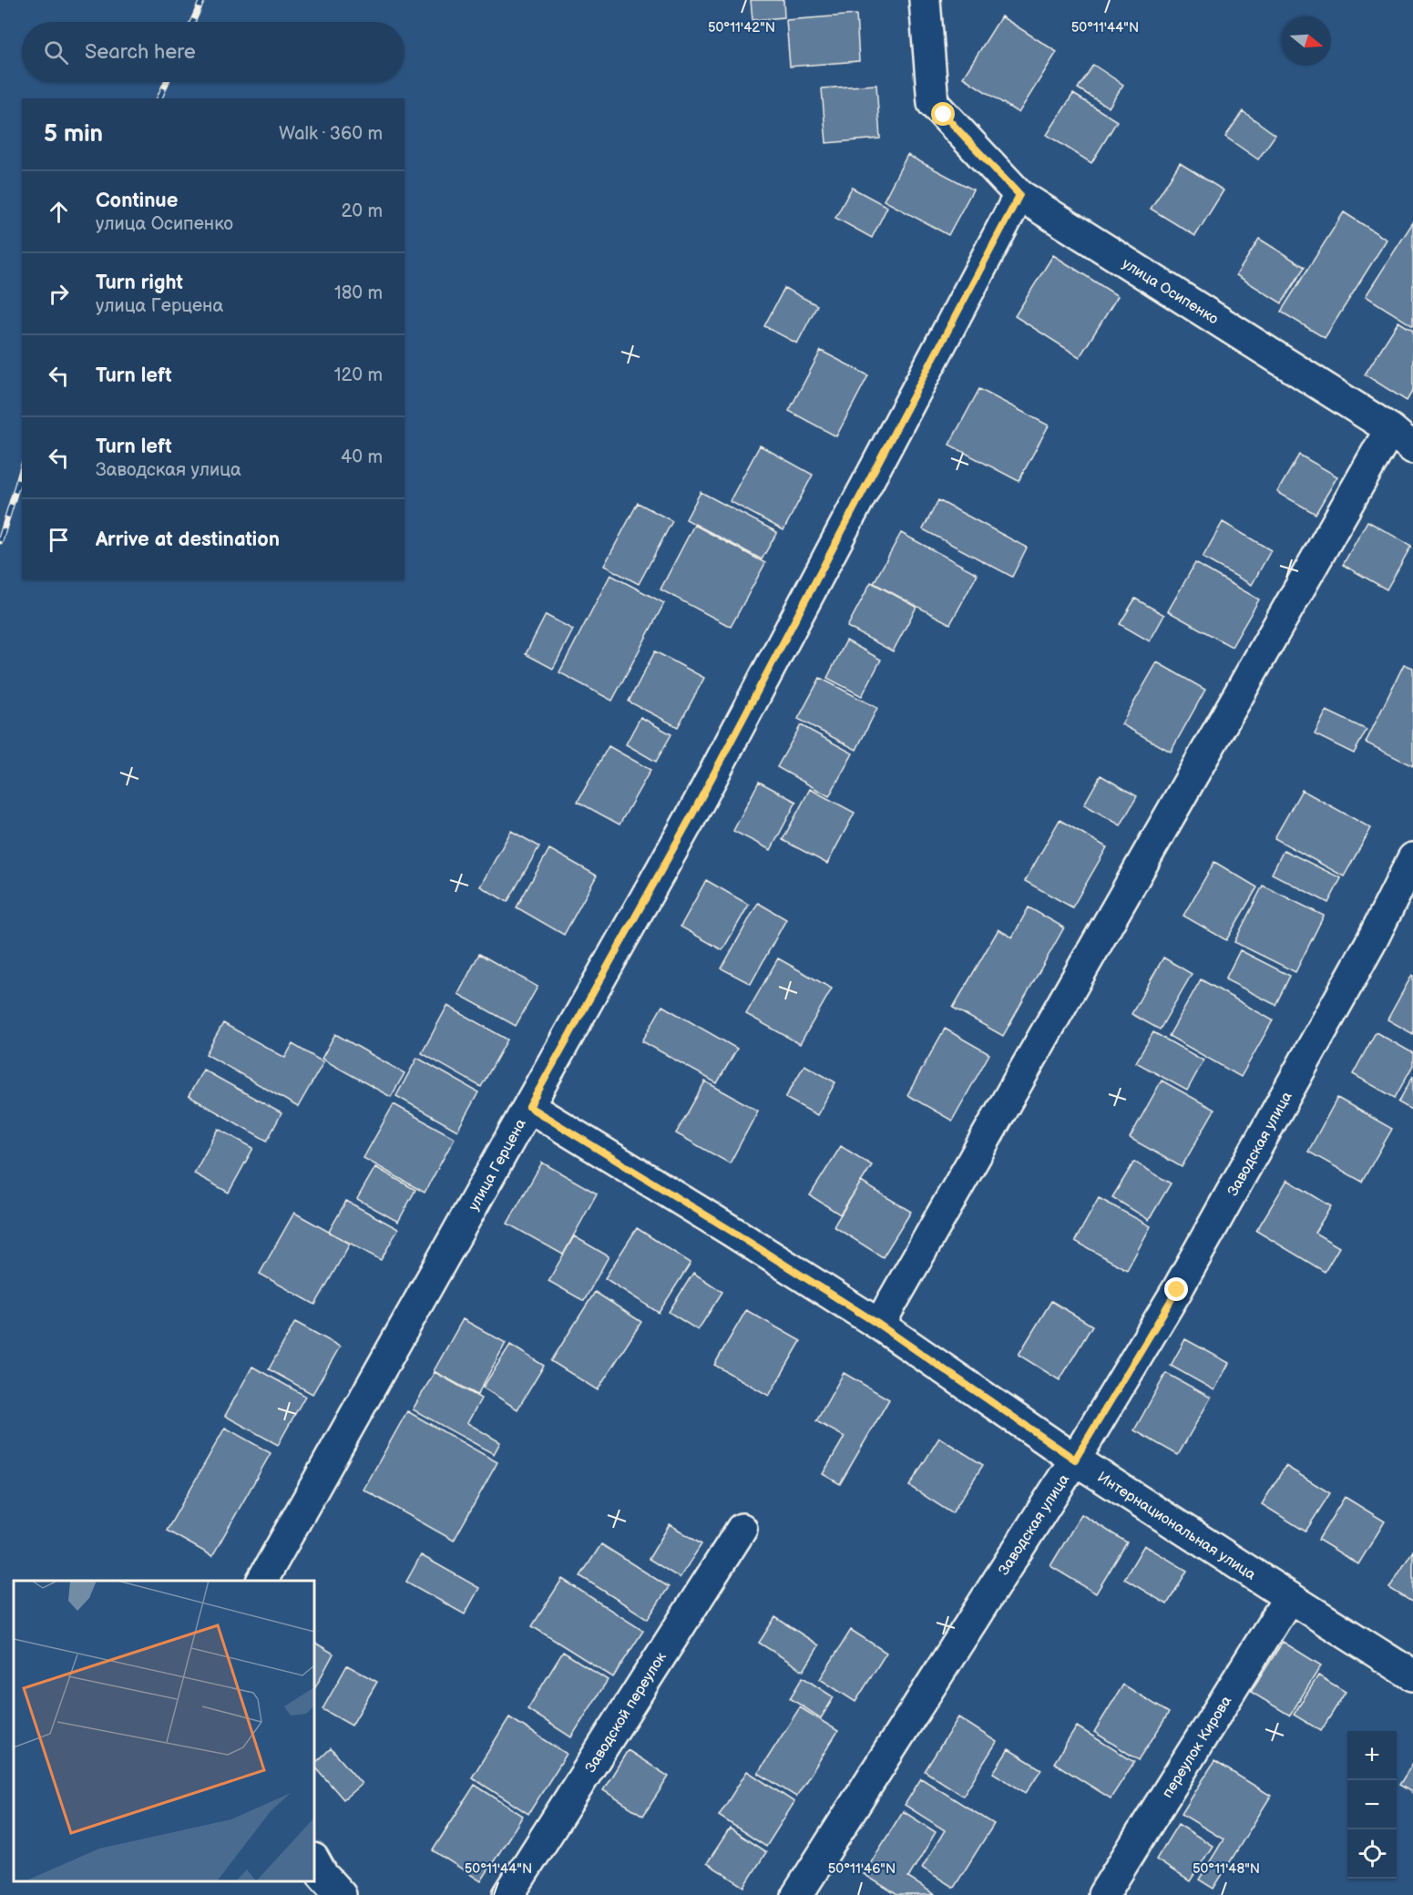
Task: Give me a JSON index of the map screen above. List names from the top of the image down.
{
  "streets": {
    "street": [
      "улица Осипенко",
      "Заводская улица",
      "улица Герцена",
      "Интернациональная улица",
      "Заводской переулок",
      "переулок Кирова"
    ]
  },
  "crossings": [
    ["улица Осипенко", "улица Герцена"],
    ["Заводская улица", "Интернациональная улица"],
    ["улица Герцена", "Интернациональная улица"],
    ["Интернациональная улица", "переулок Кирова"]
  ],
  "north": "right",
  "page": {
    "search": "Search here",
    "heading": ["5 min", "Walk · 360 m"],
    "list": [
      ["Continue", "улица Осипенко", "20 m"],
      ["Turn right", "улица Герцена", "180 m"],
      ["Turn left", "120 m"],
      ["Turn left", "Заводская улица", "40 m"],
      "Arrive at destination"
    ],
    "map_buttons": ["+", "−"]
  },
  "coordinates": [
    "50°11'42\"N",
    "50°11'44\"N",
    "50°11'46\"N",
    "50°11'48\"N"
  ]
}
